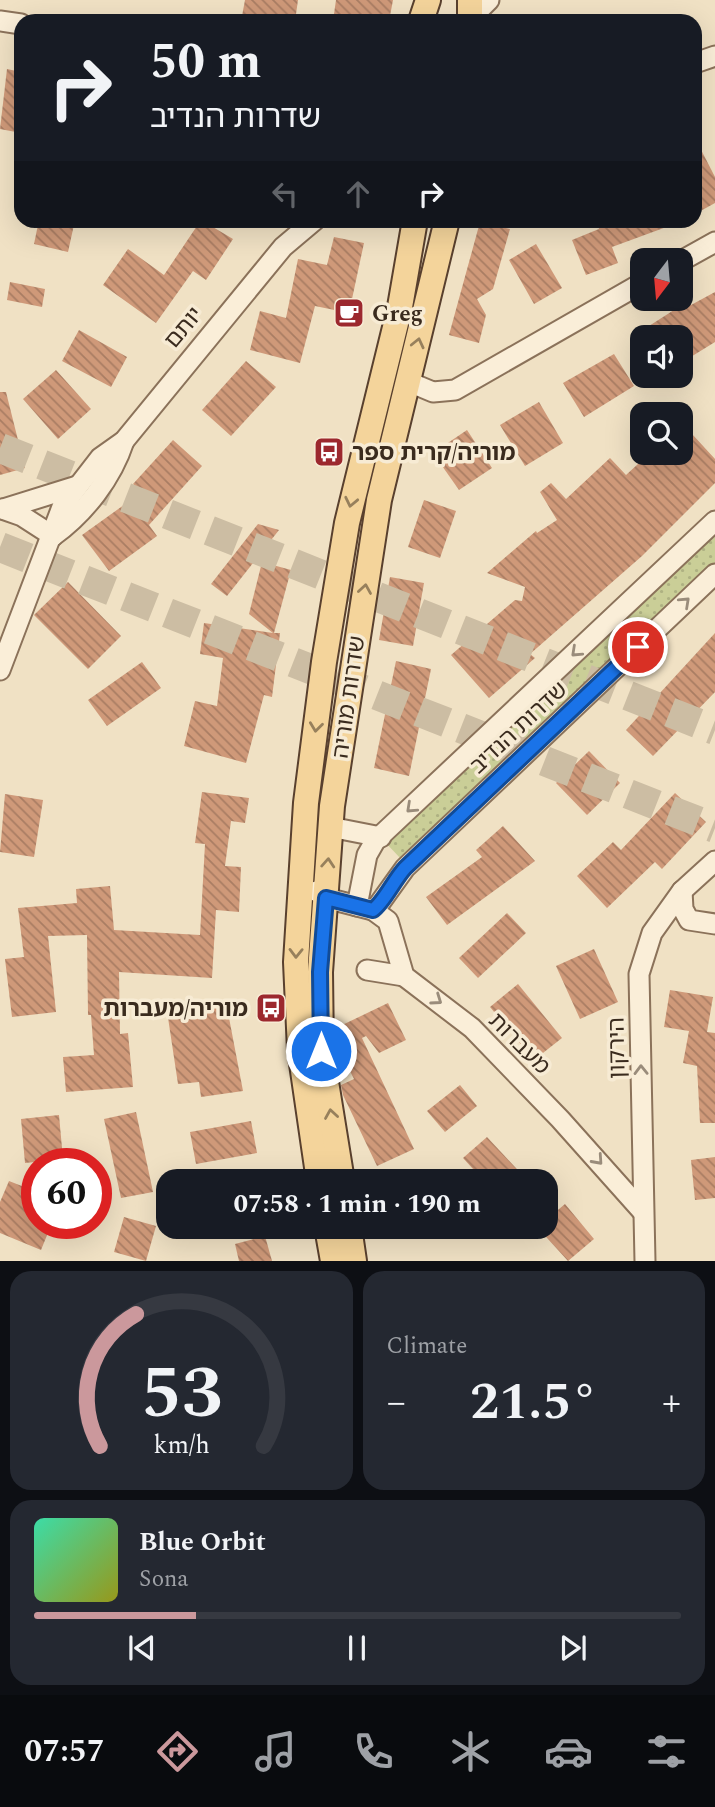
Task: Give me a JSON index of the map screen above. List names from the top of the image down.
{
  "streets": {
    "main road": ["שדרות מוריה"],
    "street": [
      "יותם",
      "שדרות הנדיב",
      "מעברות",
      "הירקון"
    ]
  },
  "crossings": [
    ["מעברות", "הירקון"]
  ],
  "one_way": ["מעברות", "הירקון"],
  "places": {
    "cafe": ["Greg"],
    "bus stop": ["מוריה/קרית ספר", "מוריה/מעברות"]
  },
  "north": "bottom",
  "page": {
    "turn": ["50 m", "שדרות הנדיב"],
    "limit": "60",
    "trip": "07:58 · 1 min · 190 m",
    "tile": "Climate",
    "heat": ["−", "21.5°", "+"],
    "song": ["Blue Orbit", "Sona"],
    "tabs": "07:57",
    "gauge": ["53", "km/h"]
  }
}
